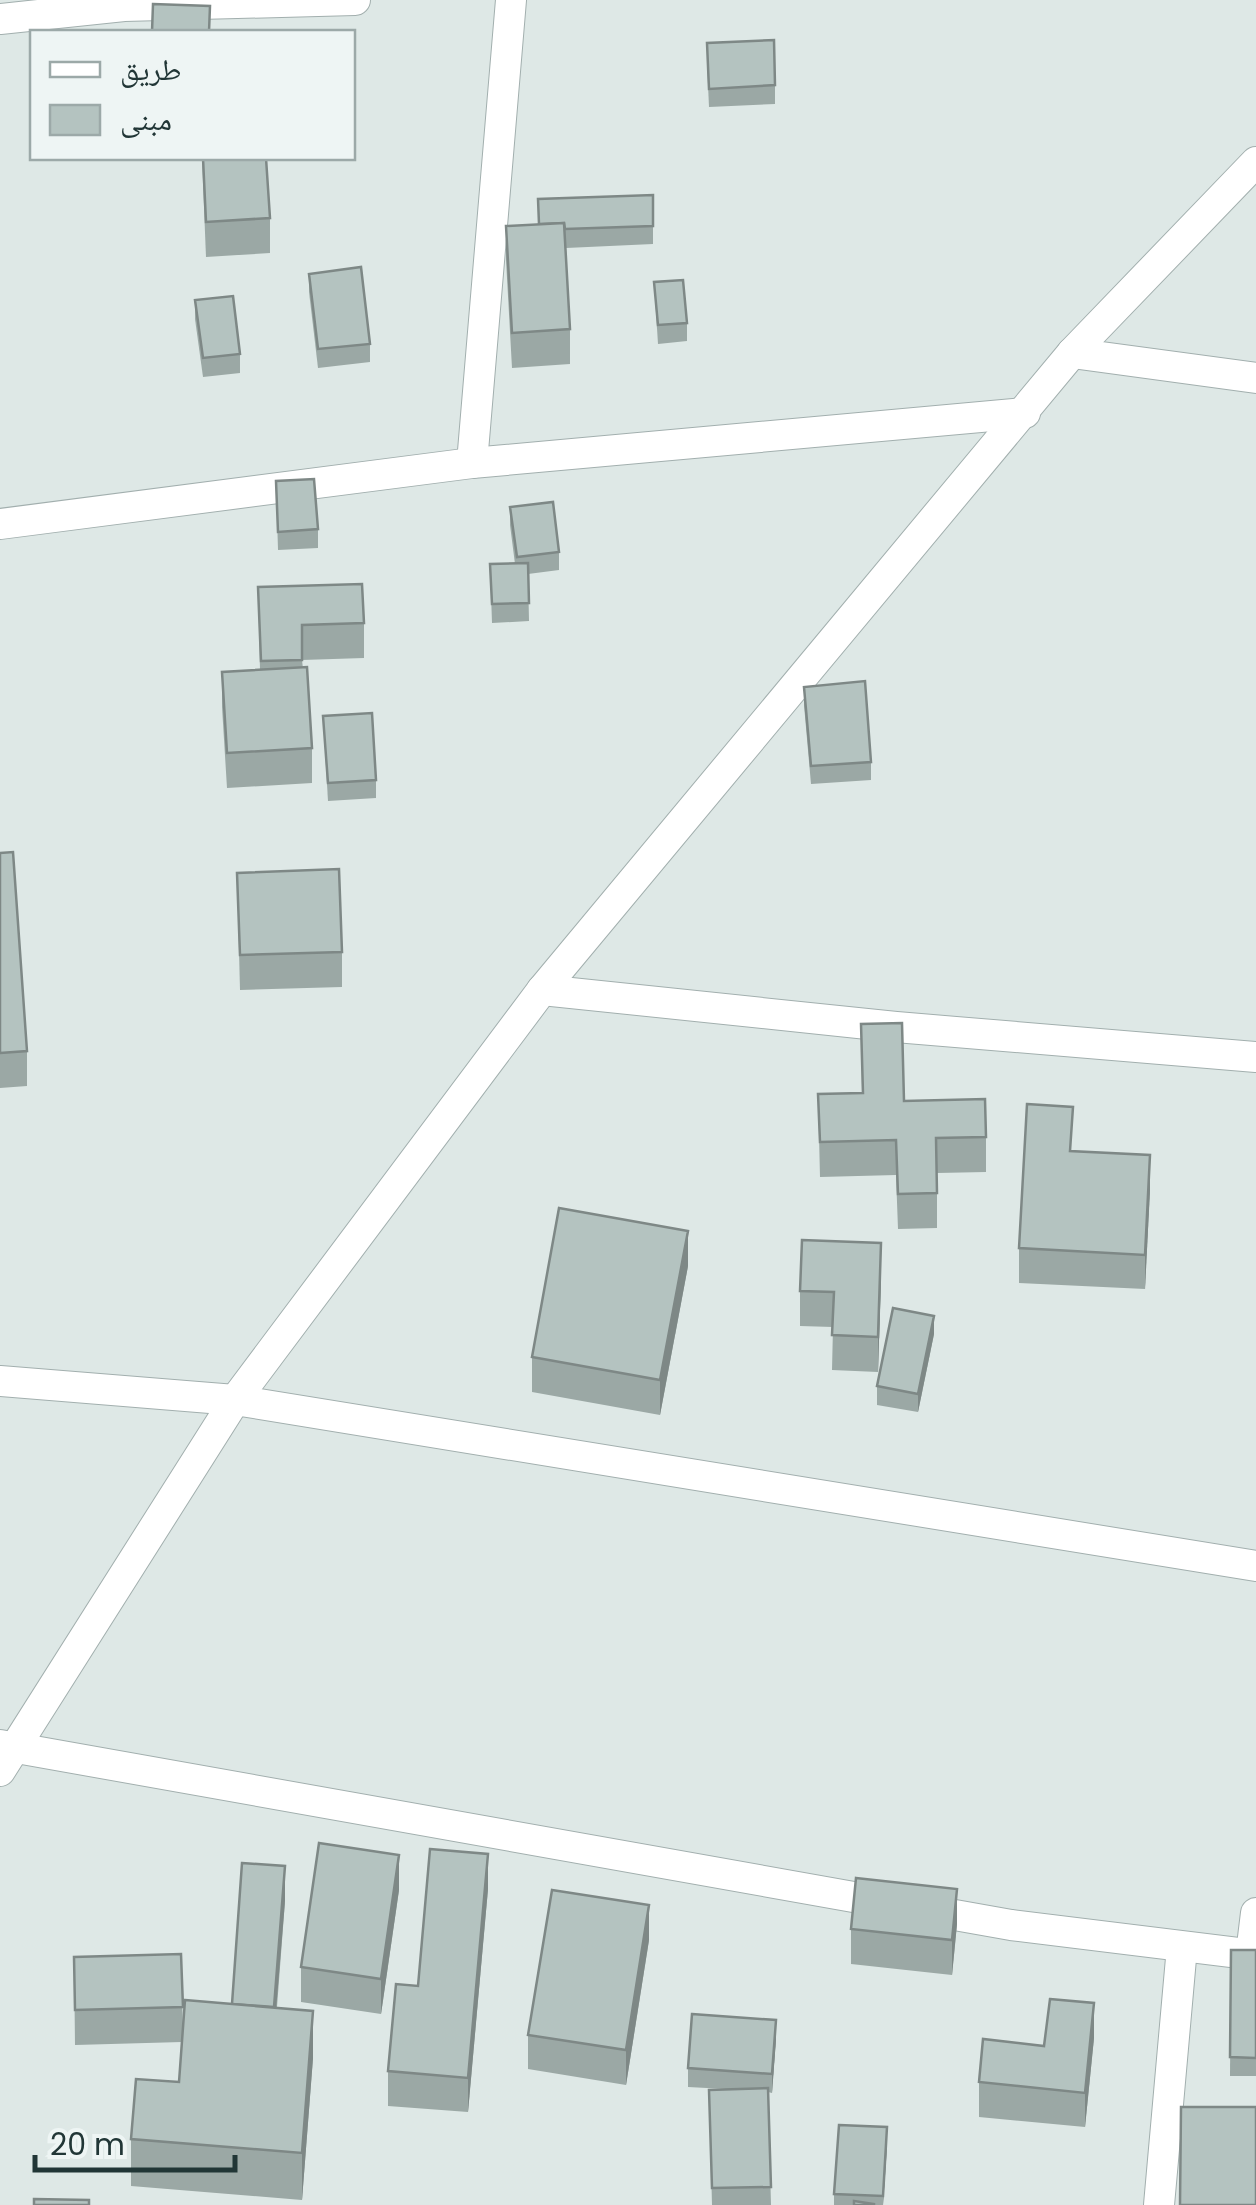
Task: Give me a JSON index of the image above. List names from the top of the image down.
{
  "legend": ["طريق", "مبنى"],
  "scale_bar": "20 m"
}
